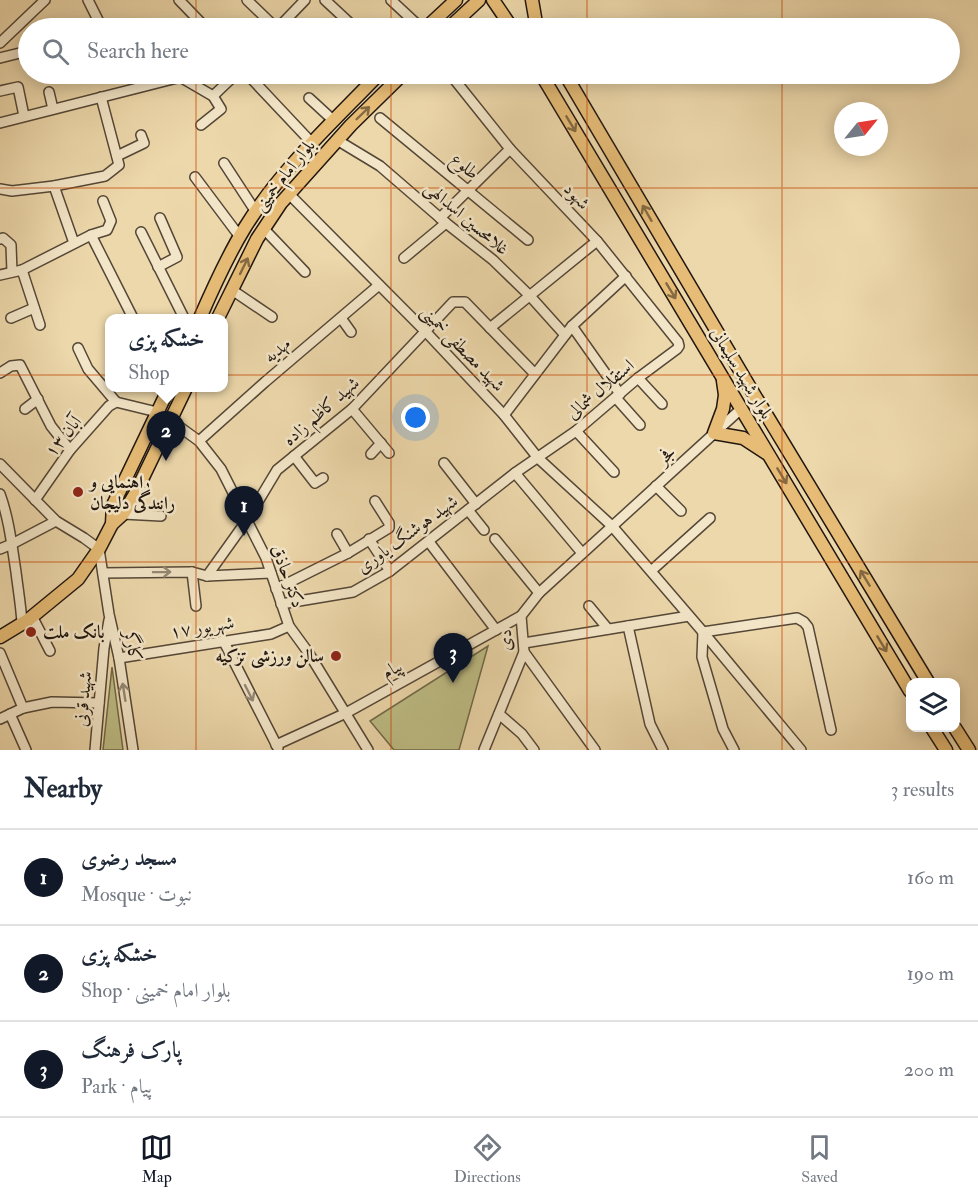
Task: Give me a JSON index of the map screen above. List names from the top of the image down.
{
  "streets": {
    "main road": ["بلوار امام خمینی", "بلوار شهید سلیمانی"],
    "street": [
      "طلوع",
      "شهود",
      "غلامحسین اسدالهی",
      "شهید مصطفی خمینی",
      "مهدیه",
      "استقلال شمالی",
      "شهید کاظم زاده",
      "۱۳ آبان",
      "فجر",
      "شهید هوشنگ یاوری",
      "دکتر حاذق",
      "۱۷ شهریور",
      "دی",
      "کارگر",
      "پیام",
      "شهید قرنی"
    ]
  },
  "crossings": [
    ["بلوار امام خمینی", "غلامحسین اسدالهی"],
    ["بلوار امام خمینی", "شهید مصطفی خمینی"],
    ["شهود", "استقلال شمالی"],
    ["شهید مصطفی خمینی", "مهدیه"],
    ["شهید مصطفی خمینی", "استقلال شمالی"],
    ["شهید مصطفی خمینی", "شهید کاظم زاده"],
    ["شهید مصطفی خمینی", "فجر"],
    ["شهید مصطفی خمینی", "شهید هوشنگ یاوری"],
    ["شهید مصطفی خمینی", "دی"],
    ["مهدیه", "دکتر حاذق"],
    ["بلوار شهید سلیمانی", "فجر"],
    ["استقلال شمالی", "شهید هوشنگ یاوری"],
    ["شهید کاظم زاده", "دکتر حاذق"],
    ["فجر", "دی"],
    ["شهید هوشنگ یاوری", "دکتر حاذق"],
    ["دکتر حاذق", "۱۷ شهریور"],
    ["دکتر حاذق", "پیام"],
    ["۱۷ شهریور", "کارگر"],
    ["دی", "پیام"],
    ["کارگر", "شهید قرنی"]
  ],
  "one_way": ["کارگر"],
  "places": ["راهنمایی و رانندگی دلیجان", "بانک ملت", "سالن ورزشی تزکیه"],
  "north": "top right",
  "page": {
    "search": "Search here",
    "popup": ["خشکه پزی", "Shop"],
    "pins": ["2", "1", "3"],
    "heading": ["Nearby", "3 results"],
    "list": [
      {
        "mark": "1",
        "name": "مسجد رضوی",
        "note": "Mosque · نبوت",
        "value": "160 m"
      },
      {
        "mark": "2",
        "name": "خشکه پزی",
        "note": "Shop · بلوار امام خمینی",
        "value": "190 m"
      },
      {
        "mark": "3",
        "name": "پارک فرهنگ",
        "note": "Park · پیام",
        "value": "200 m"
      }
    ],
    "nav": ["Map", "Directions", "Saved"]
  }
}
